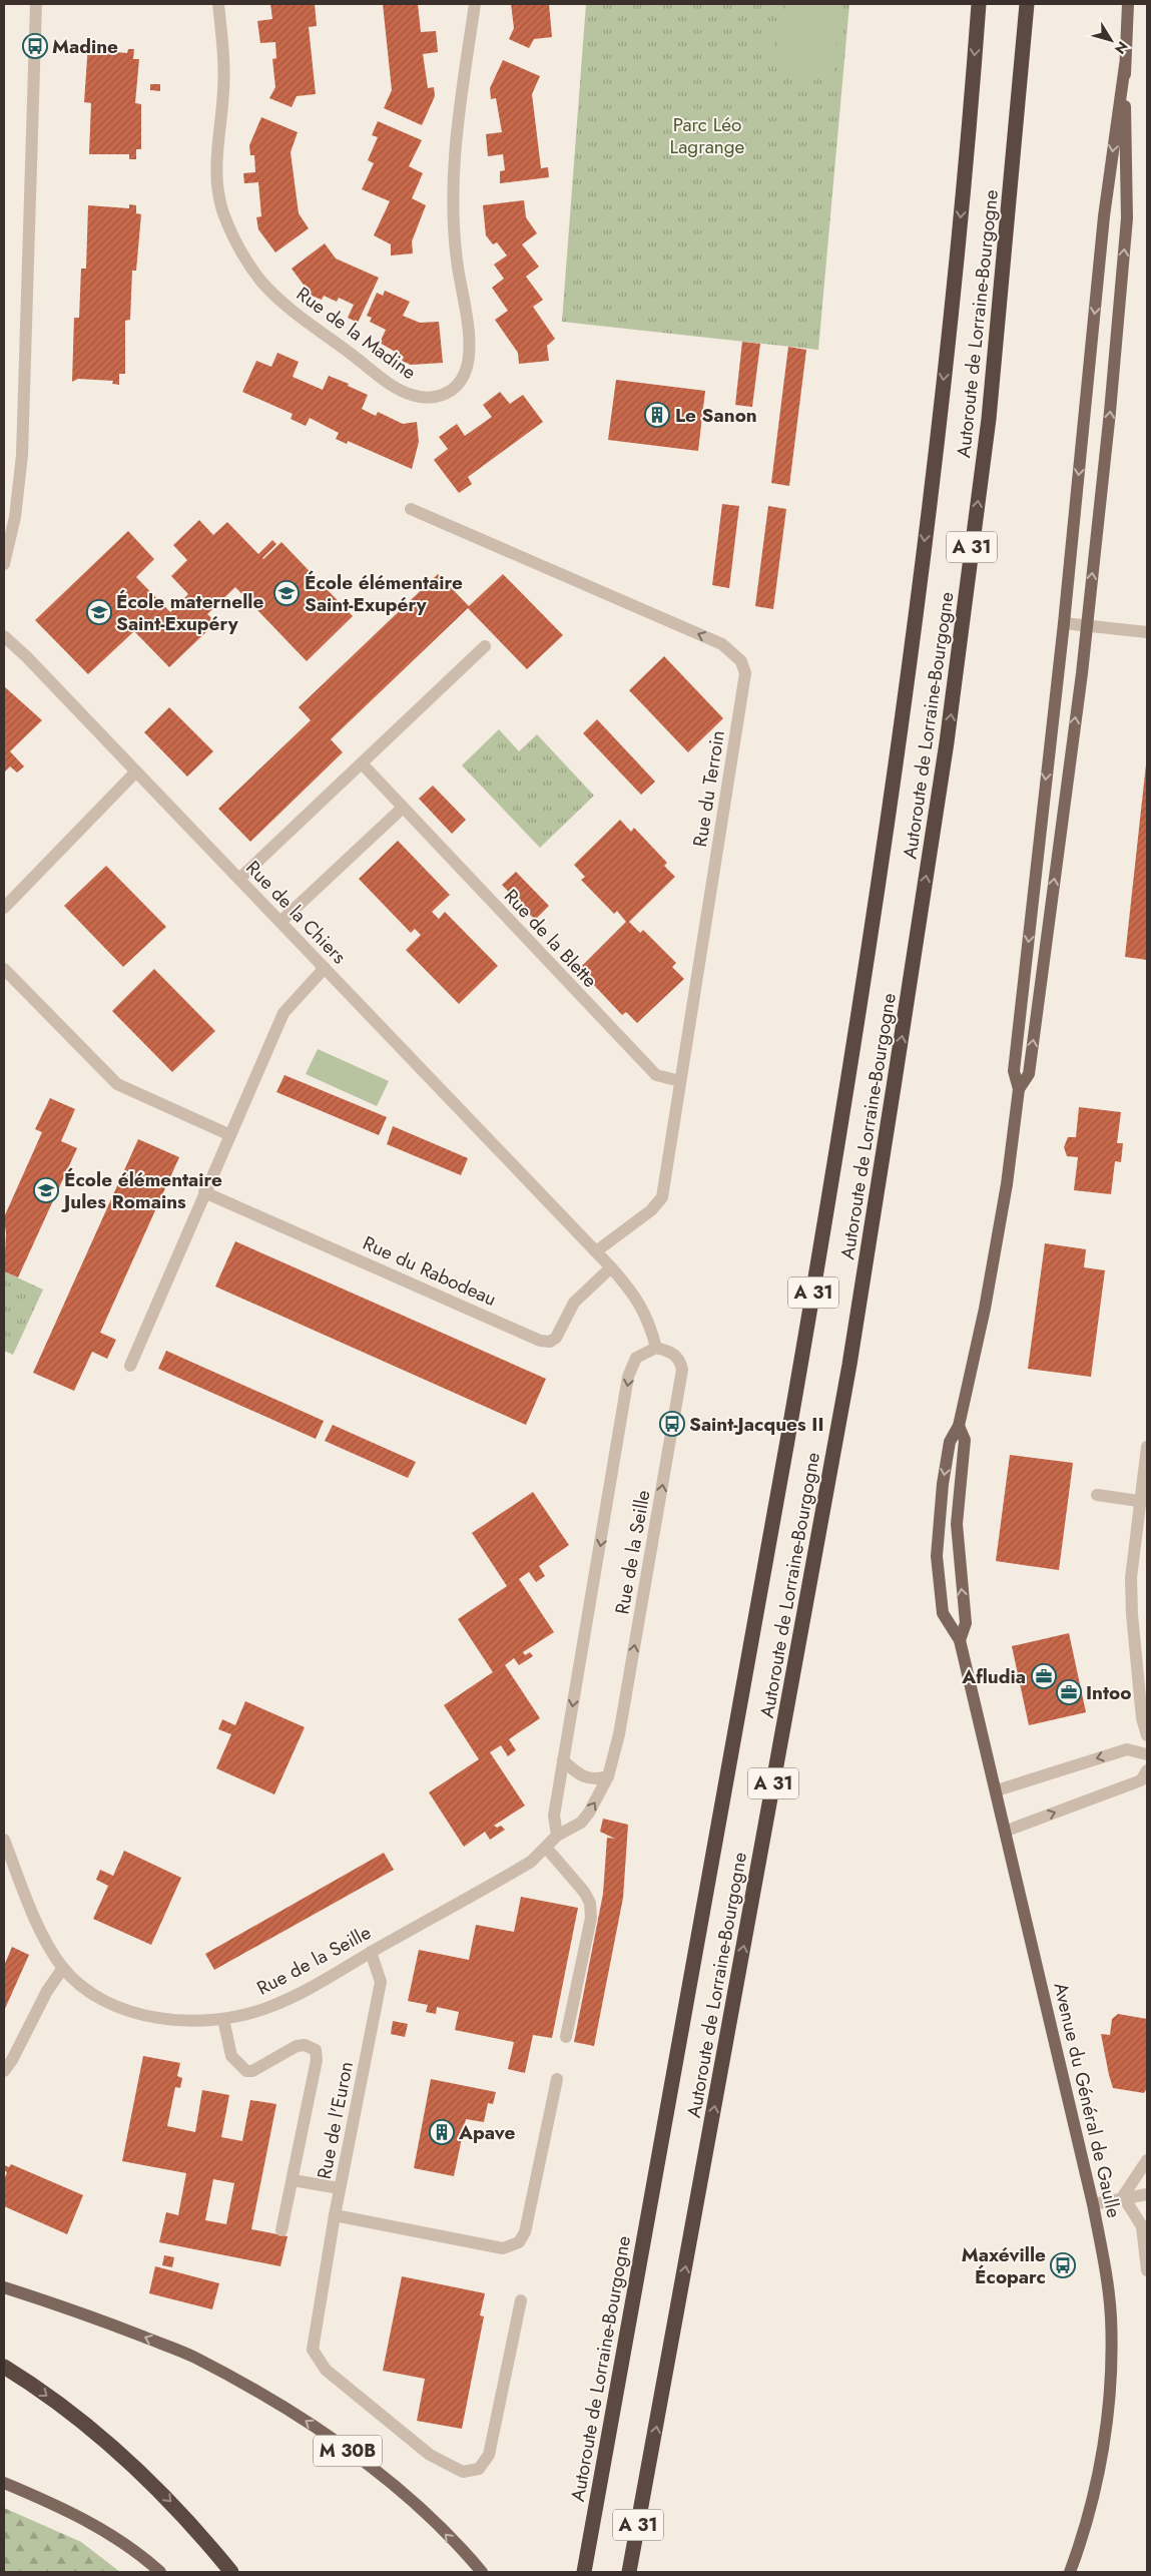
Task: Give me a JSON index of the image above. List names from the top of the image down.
{
  "streets": {
    "highway": ["Autoroute de Lorraine-Bourgogne", "A 31"],
    "main road": ["Avenue du Général de Gaulle", "M 30B"],
    "street": [
      "Rue de la Madine",
      "Rue du Terroin",
      "Rue de la Chiers",
      "Rue de la Blette",
      "Rue du Rabodeau",
      "Rue de la Seille",
      "Rue de l'Euron"
    ]
  },
  "crossings": [
    ["Rue du Terroin", "Rue de la Chiers"],
    ["Rue du Terroin", "Rue de la Blette"],
    ["Rue de la Seille", "Rue de l'Euron"]
  ],
  "parks": ["Parc Léo Lagrange"],
  "places": {
    "bus stop": ["Madine", "Saint-Jacques II", "Maxéville Écoparc"],
    "building": ["Le Sanon", "Apave"],
    "school or university": ["École élémentaire Saint-Exupéry", "École maternelle Saint-Exupéry", "École élémentaire Jules Romains"],
    "office": ["Afludia", "Intoo"]
  },
  "north": "bottom right"
}
